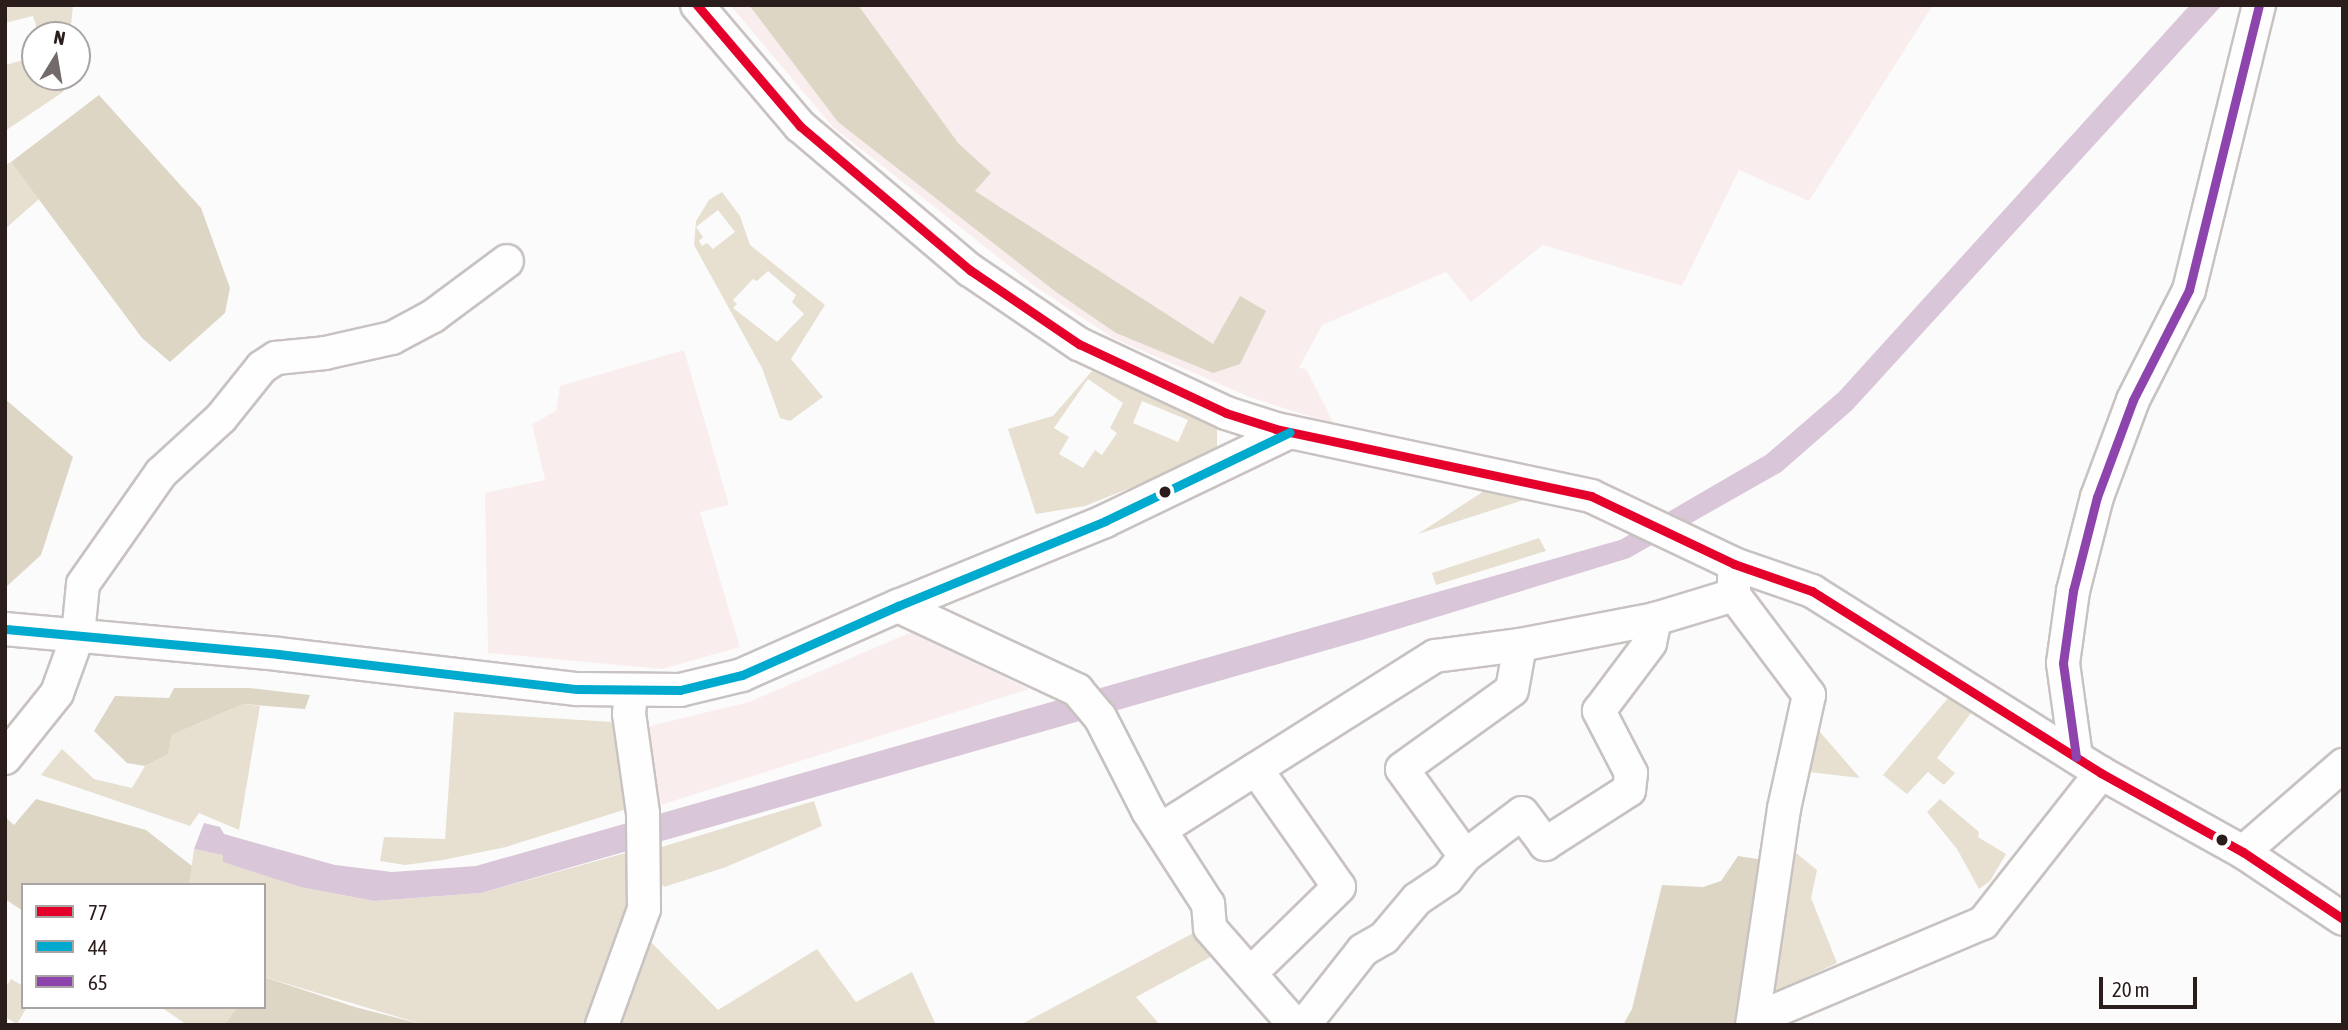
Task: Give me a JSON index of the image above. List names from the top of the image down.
{
  "lines": ["transit line 77", "transit line 65", "transit line 44"],
  "legend": ["77", "44", "65"],
  "scale_bar": "20 m",
  "north": "top"
}
